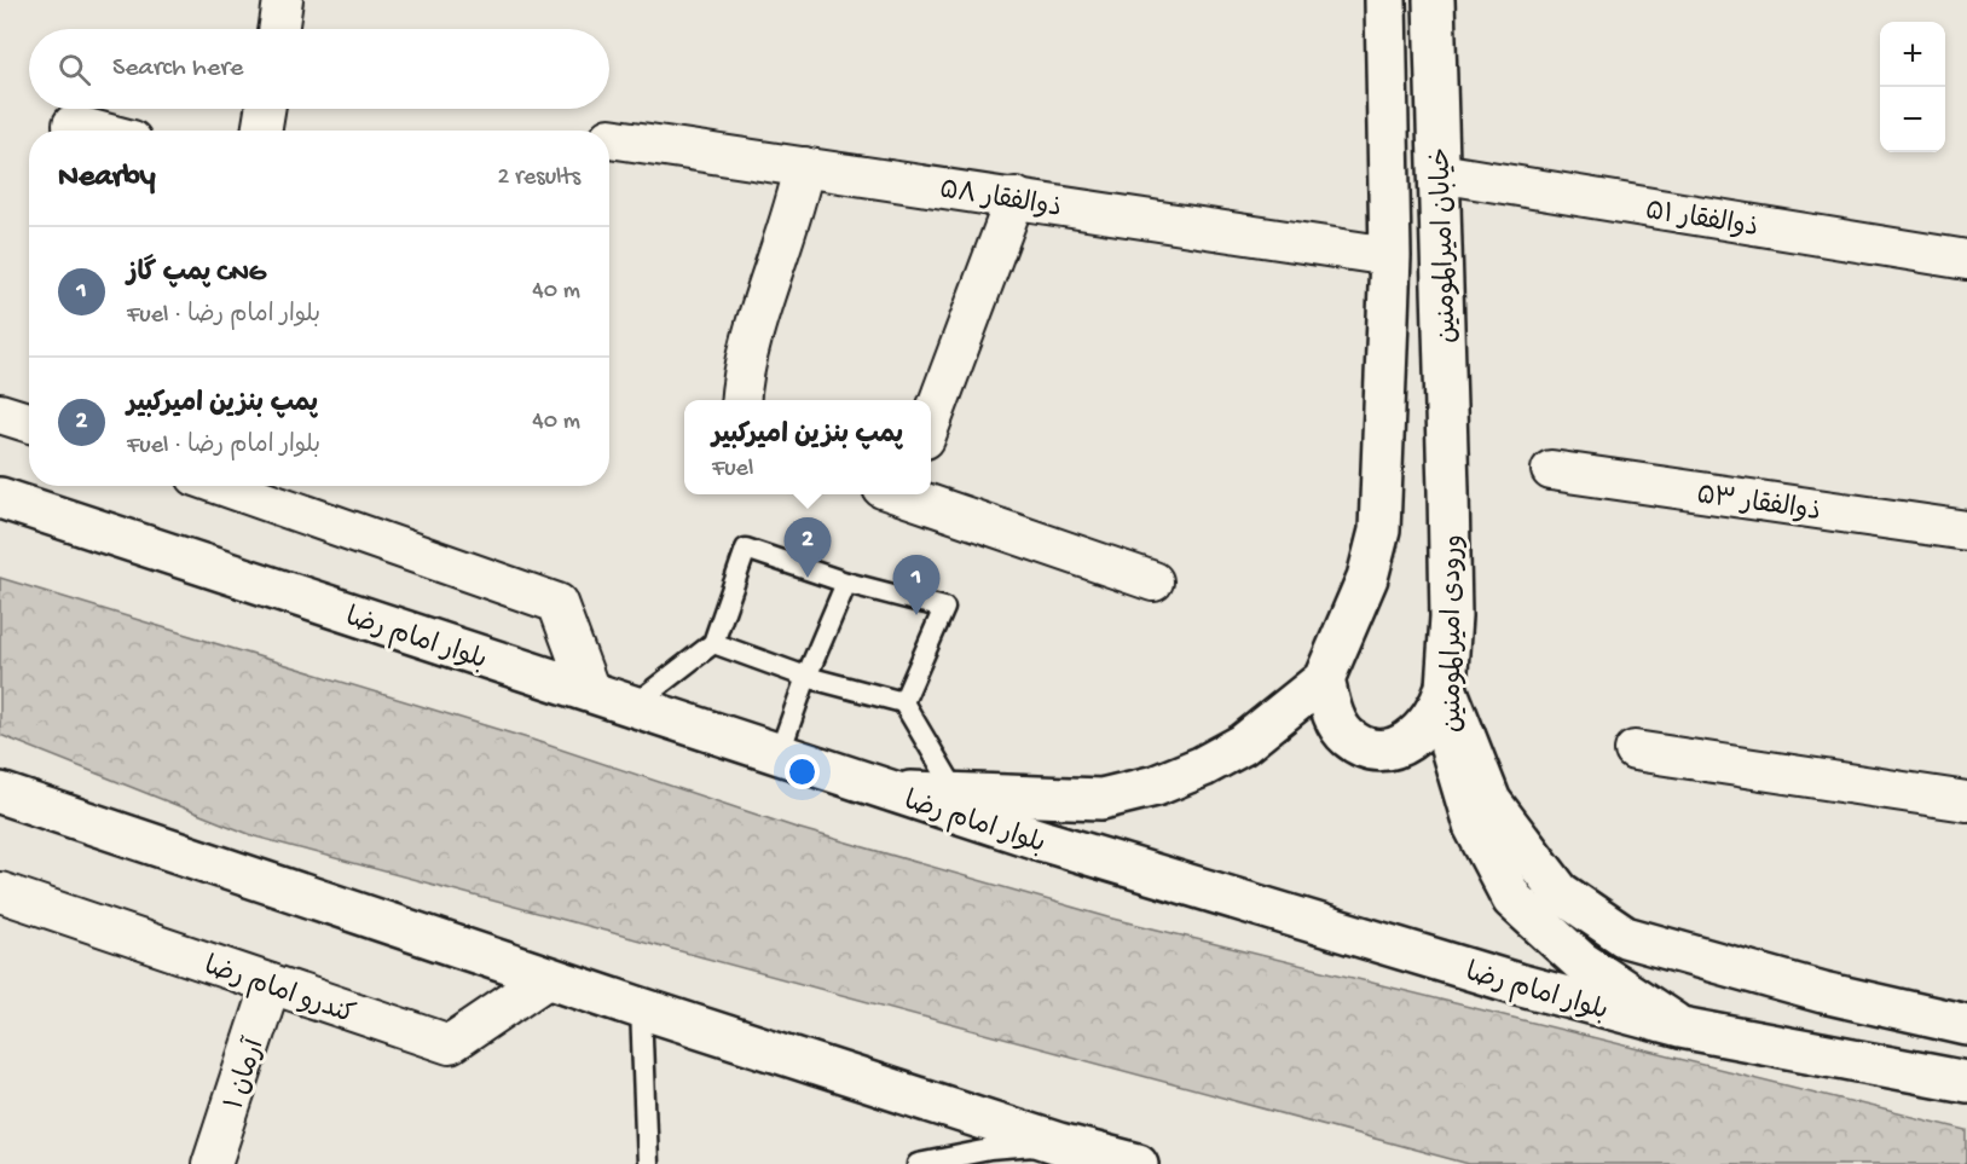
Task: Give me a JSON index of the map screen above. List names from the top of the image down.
{
  "streets": {
    "main road": ["خیابان امیرالمومنین", "ورودی امیرالمومنین", "بلوار امام رضا"],
    "street": [
      "ذوالفقار ۵۸",
      "ذوالفقار ۵۱",
      "ذوالفقار ۵۳",
      "کندرو امام رضا",
      "آرمان ۱"
    ]
  },
  "crossings": [
    ["ذوالفقار ۵۸", "خیابان امیرالمومنین"],
    ["ذوالفقار ۵۱", "خیابان امیرالمومنین"],
    ["خیابان امیرالمومنین", "ورودی امیرالمومنین"],
    ["ورودی امیرالمومنین", "بلوار امام رضا"],
    ["کندرو امام رضا", "آرمان ۱"]
  ],
  "page": {
    "map_buttons": ["+", "−"],
    "search": "Search here",
    "heading": ["Nearby", "2 results"],
    "list": [
      {
        "mark": "1",
        "name": "پمپ گاز CNG",
        "note": "Fuel · بلوار امام رضا",
        "value": "40 m"
      },
      {
        "mark": "2",
        "name": "پمپ بنزین امیرکبیر",
        "note": "Fuel · بلوار امام رضا",
        "value": "40 m"
      }
    ],
    "popup": ["پمپ بنزین امیرکبیر", "Fuel"],
    "pins": ["2", "1"]
  }
}
